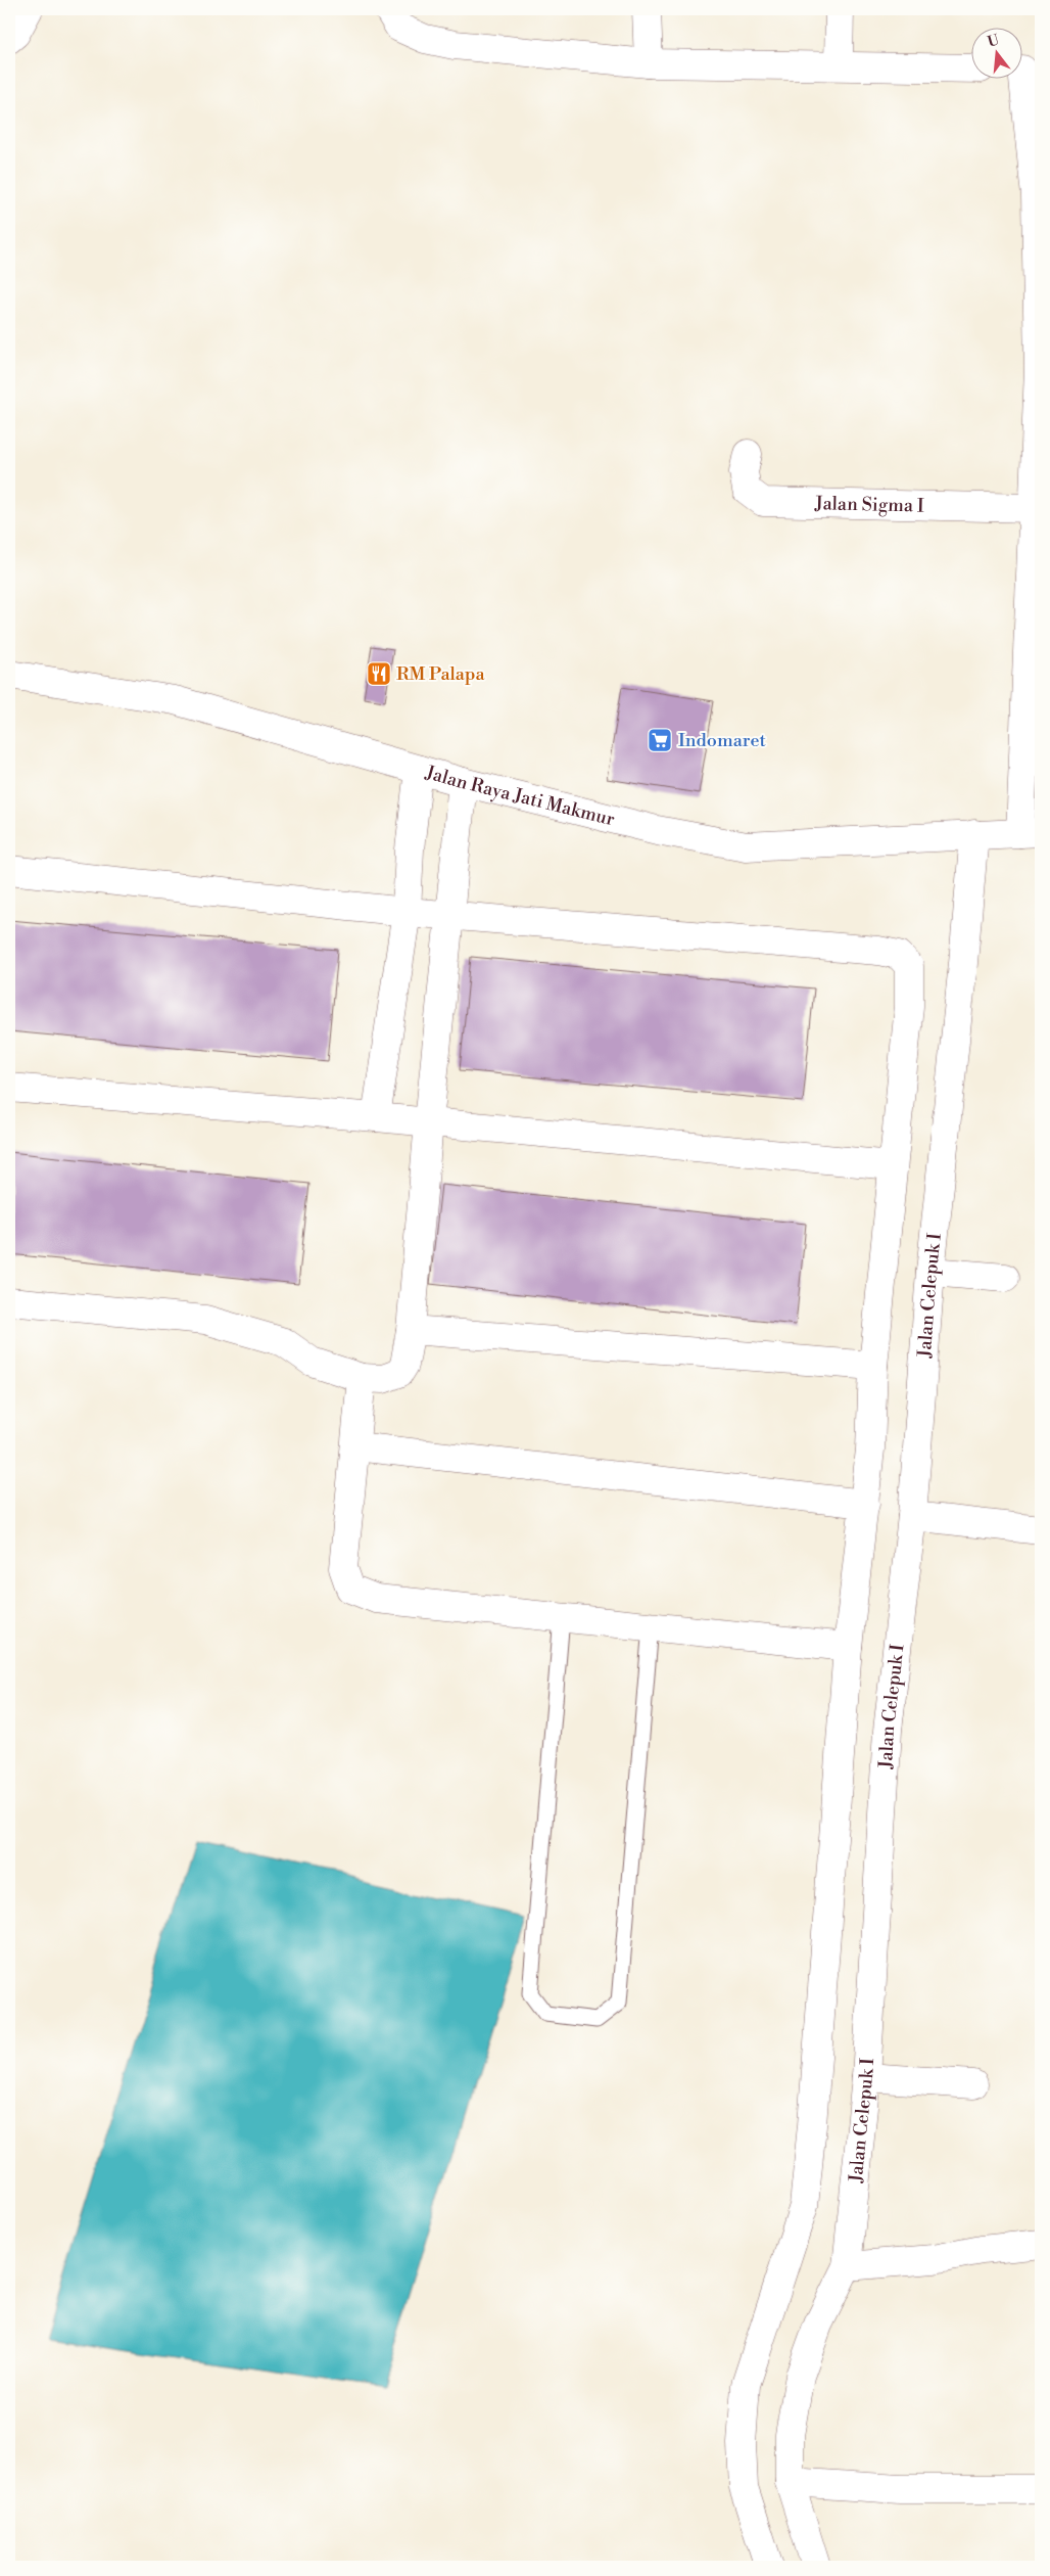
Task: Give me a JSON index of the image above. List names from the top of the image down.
{
  "streets": {
    "street": ["Jalan Sigma I", "Jalan Raya Jati Makmur", "Jalan Celepuk I"]
  },
  "crossings": [
    ["Jalan Raya Jati Makmur", "Jalan Celepuk I"]
  ],
  "places": {
    "restaurant": ["RM Palapa"],
    "supermarket": ["Indomaret"]
  },
  "north": "top"
}
